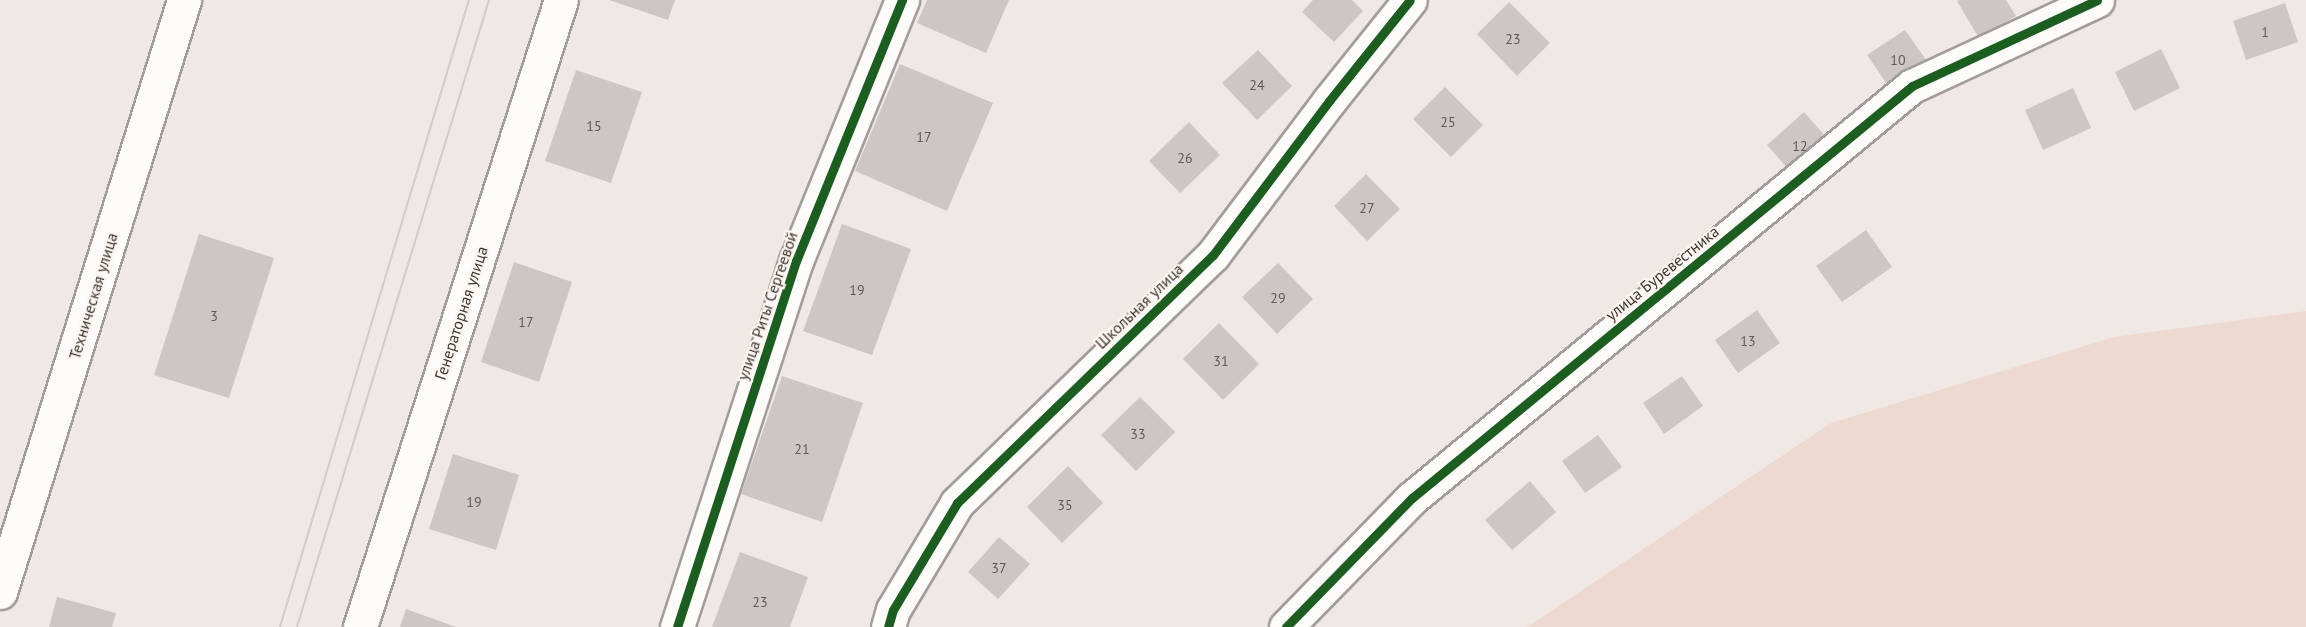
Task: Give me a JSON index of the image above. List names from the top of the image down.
{
  "streets": {
    "street": [
      "улица Буревестника",
      "Техническая улица",
      "улица Риты Сергеевой",
      "Школьная улица",
      "Генераторная улица"
    ]
  },
  "house_numbers": [
    "1",
    "23",
    "10",
    "24",
    "25",
    "15",
    "17",
    "12",
    "26",
    "27",
    "19",
    "29",
    "3",
    "17",
    "13",
    "31",
    "33",
    "21",
    "19",
    "35",
    "37",
    "23"
  ]
}
